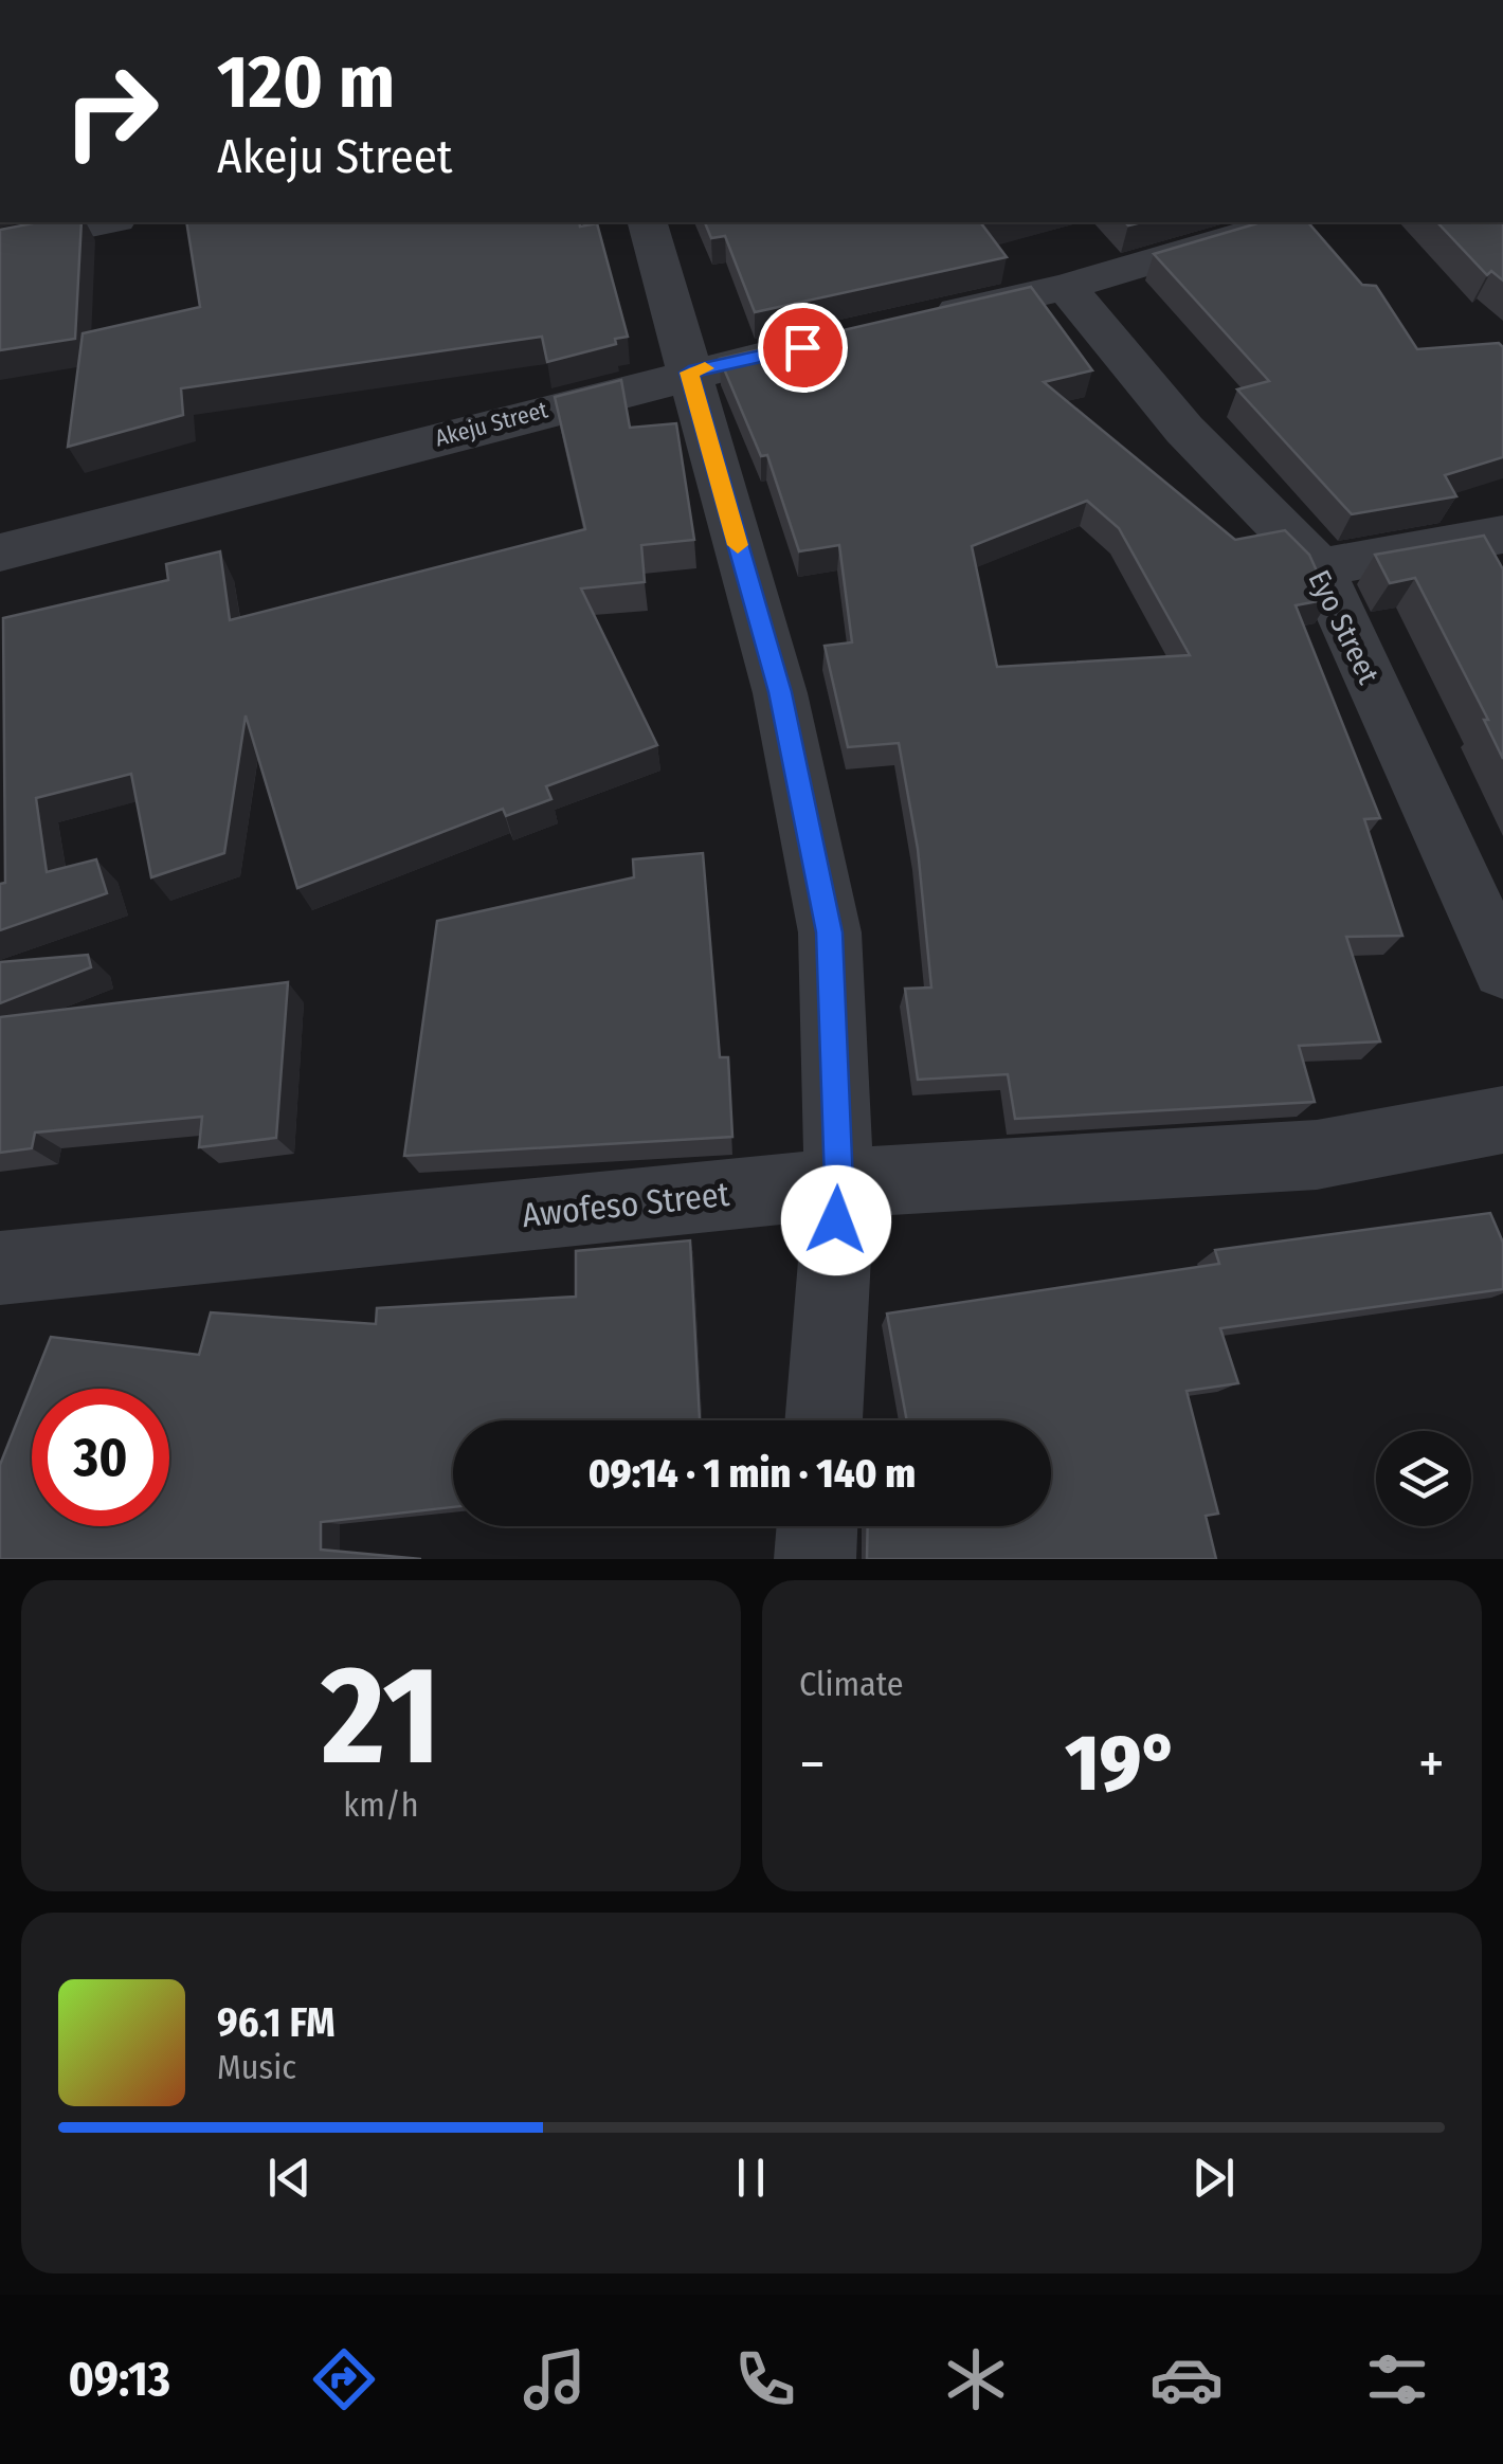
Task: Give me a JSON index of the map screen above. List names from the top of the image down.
{
  "streets": {
    "street": ["Akeju Street", "Eyo Street", "Awofeso Street"]
  },
  "page": {
    "turn": ["120 m", "Akeju Street"],
    "limit": "30",
    "trip": "09:14 · 1 min · 140 m",
    "tile": [
      ["21", "km/h"],
      "Climate"
    ],
    "heat": ["−", "19°", "+"],
    "song": ["96.1 FM", "Music"],
    "tabs": "09:13"
  }
}
